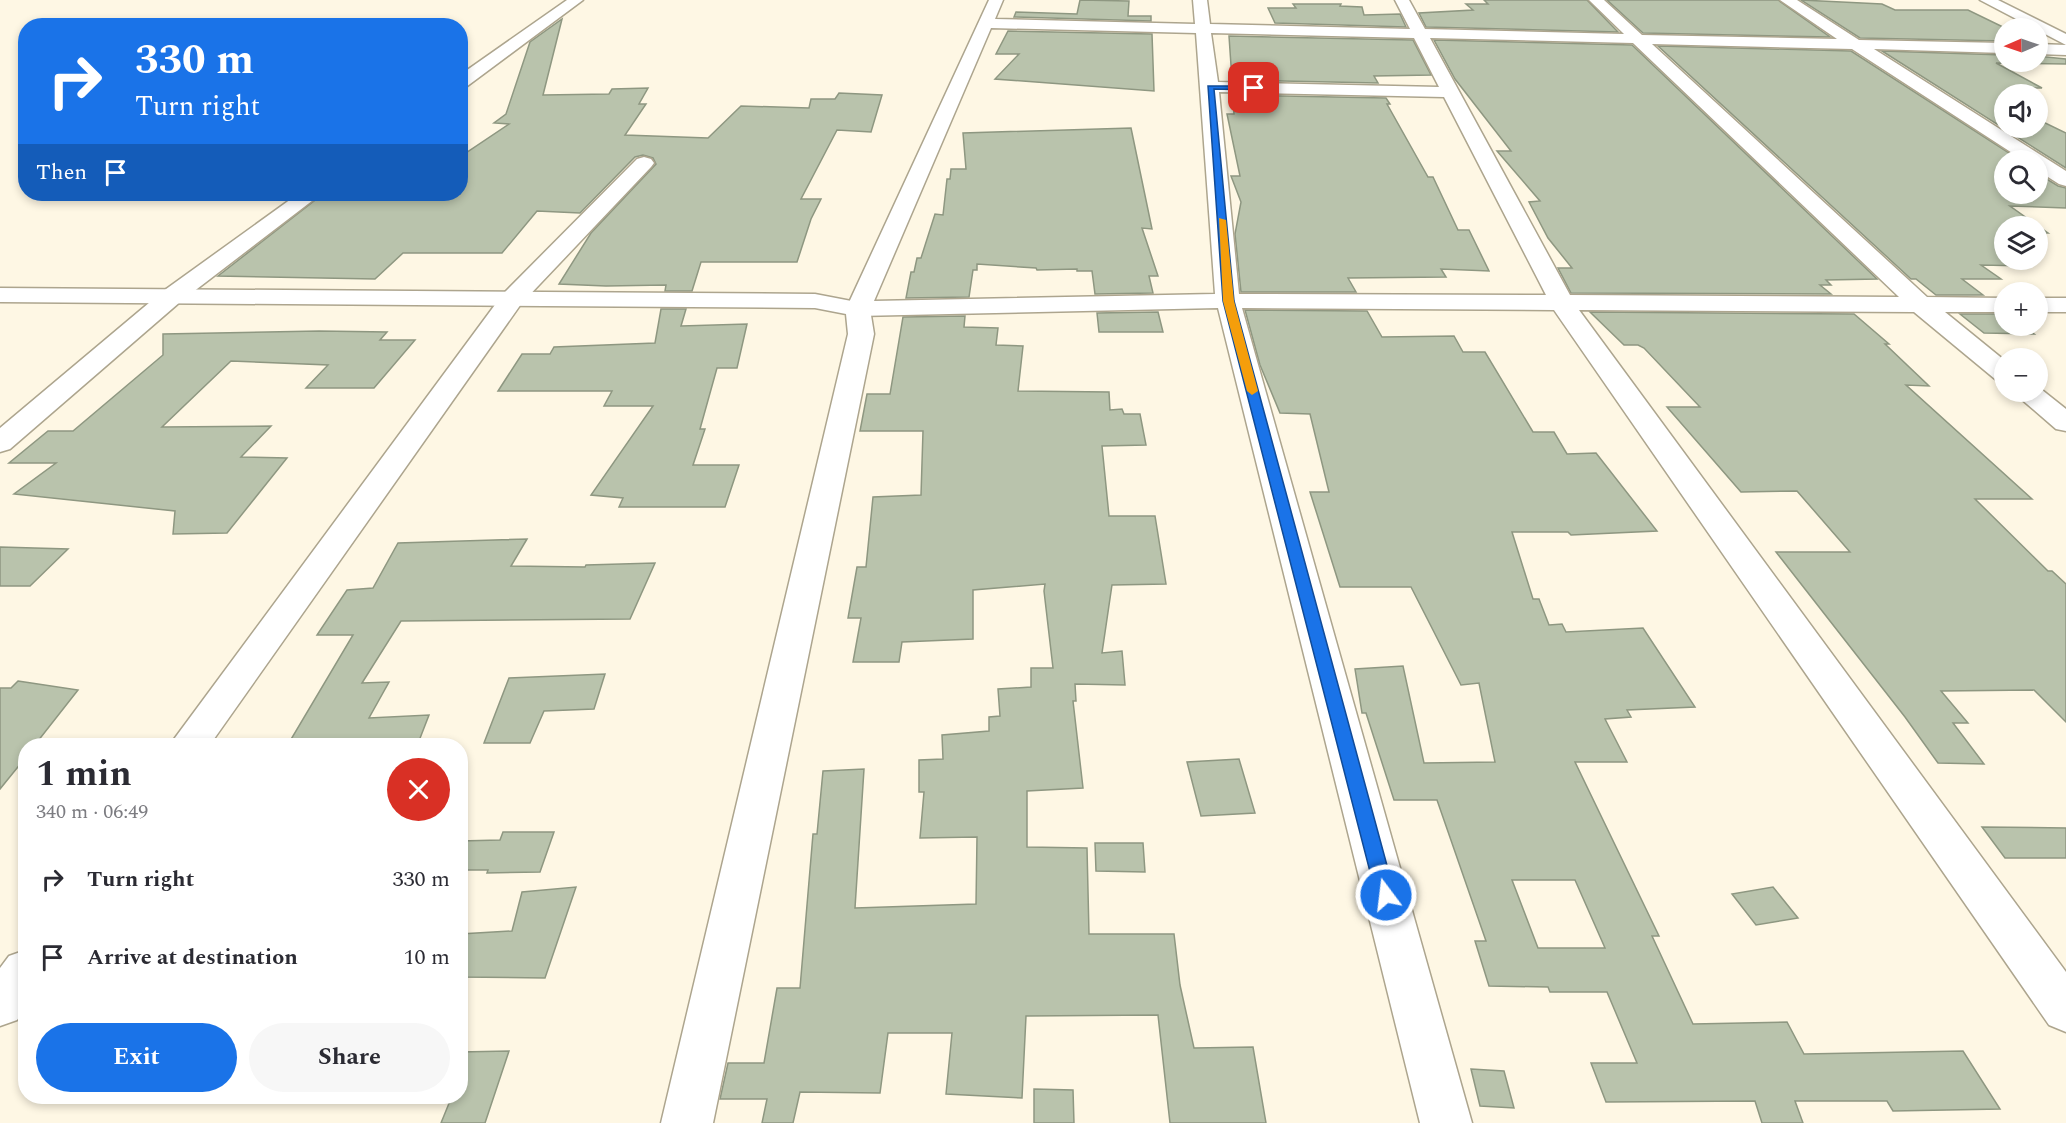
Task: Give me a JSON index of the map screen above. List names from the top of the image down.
{
  "north": "left",
  "page": {
    "map_buttons": ["+", "−"],
    "turn": ["330 m", "Turn right"],
    "then": "Then",
    "heading": ["1 min", "340 m · 06:49"],
    "list": [
      {
        "name": "Turn right",
        "value": "330 m"
      },
      {
        "name": "Arrive at destination",
        "value": "10 m"
      }
    ],
    "buttons": ["Exit", "Share"]
  }
}
